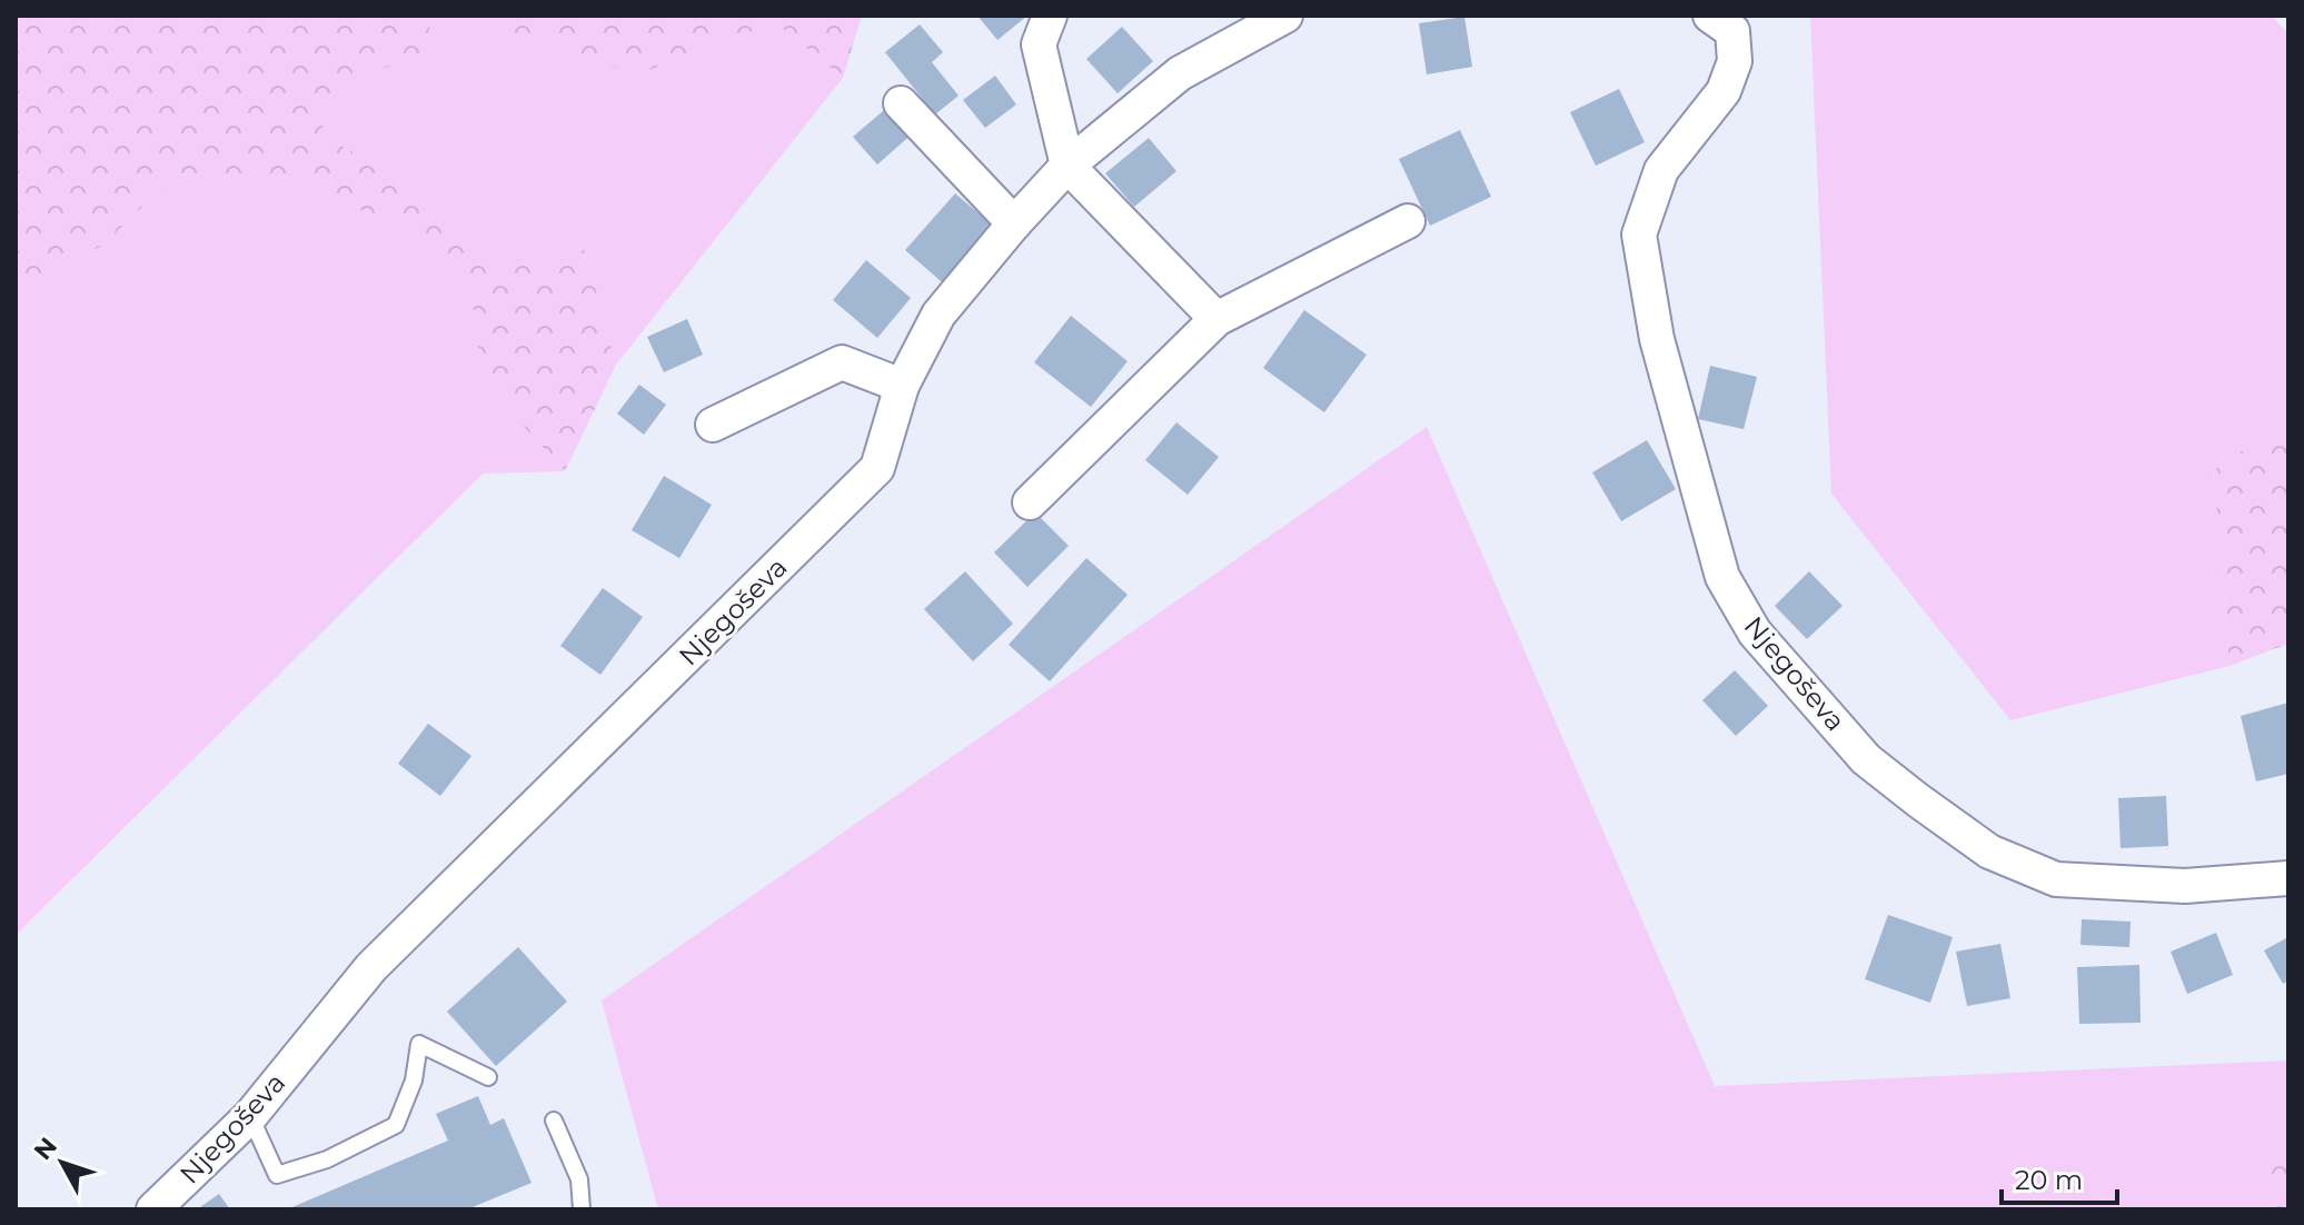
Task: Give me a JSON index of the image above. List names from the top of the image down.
{
  "streets": {
    "street": ["Njegoševa"]
  },
  "scale_bar": "20 m",
  "north": "top left"
}
